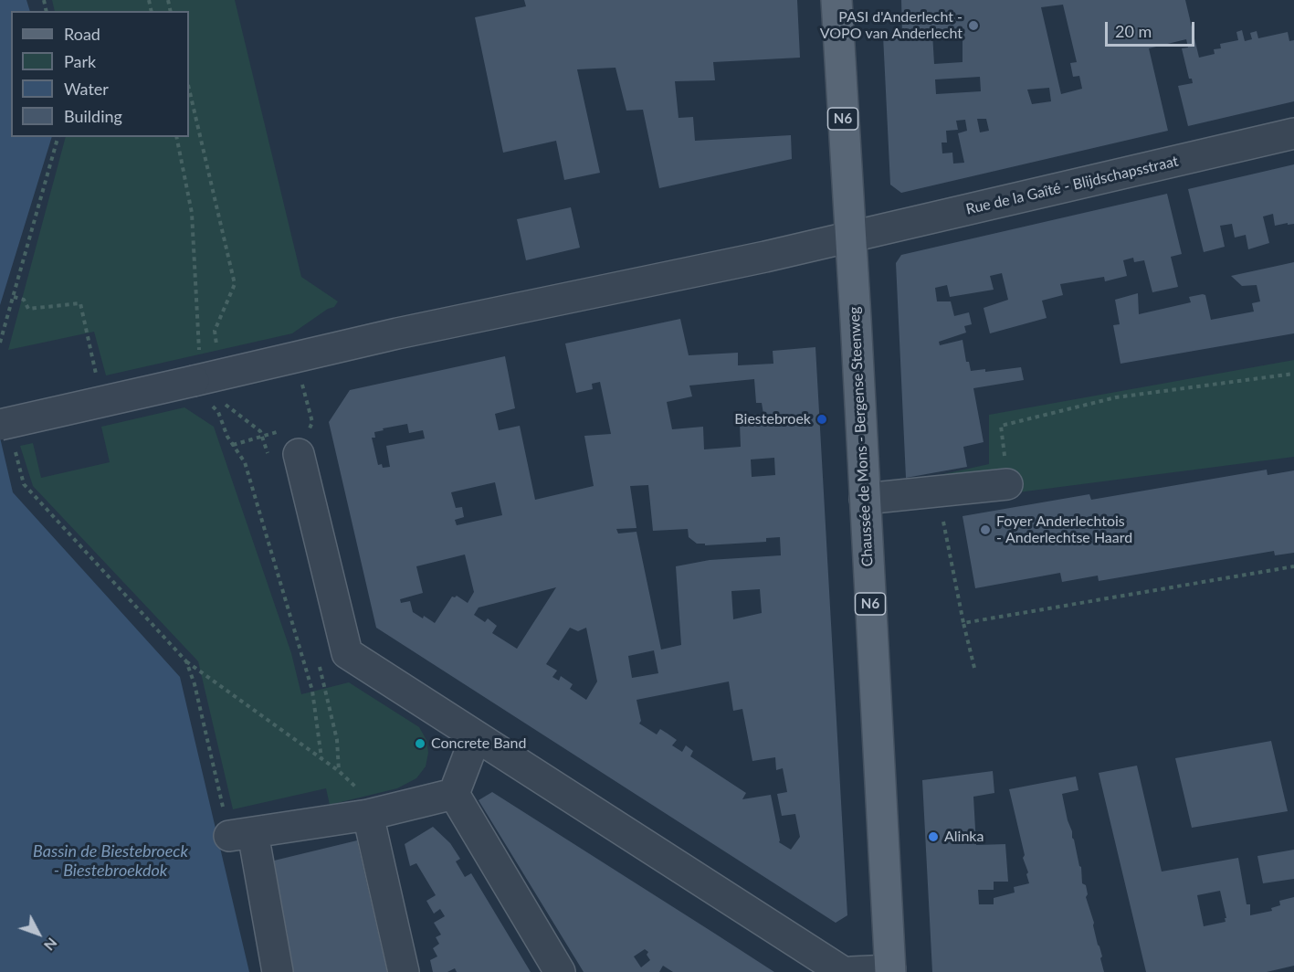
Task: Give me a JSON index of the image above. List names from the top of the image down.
{
  "streets": {
    "main road": ["N6", "Chaussée de Mons - Bergense Steenweg"],
    "street": ["Rue de la Gaîté - Blijdschapsstraat"]
  },
  "crossings": [
    ["Rue de la Gaîté - Blijdschapsstraat", "Chaussée de Mons - Bergense Steenweg"]
  ],
  "water": ["Bassin de Biestebroeck - Biestebroekdok"],
  "places": [
    "PASI d'Anderlecht - VOPO van Anderlecht",
    "Biestebroek",
    "Foyer Anderlechtois - Anderlechtse Haard",
    "Concrete Band",
    "Alinka"
  ],
  "legend": [
    "Road",
    "Park",
    "Water",
    "Building"
  ],
  "scale_bar": "20 m",
  "north": "bottom right"
}
